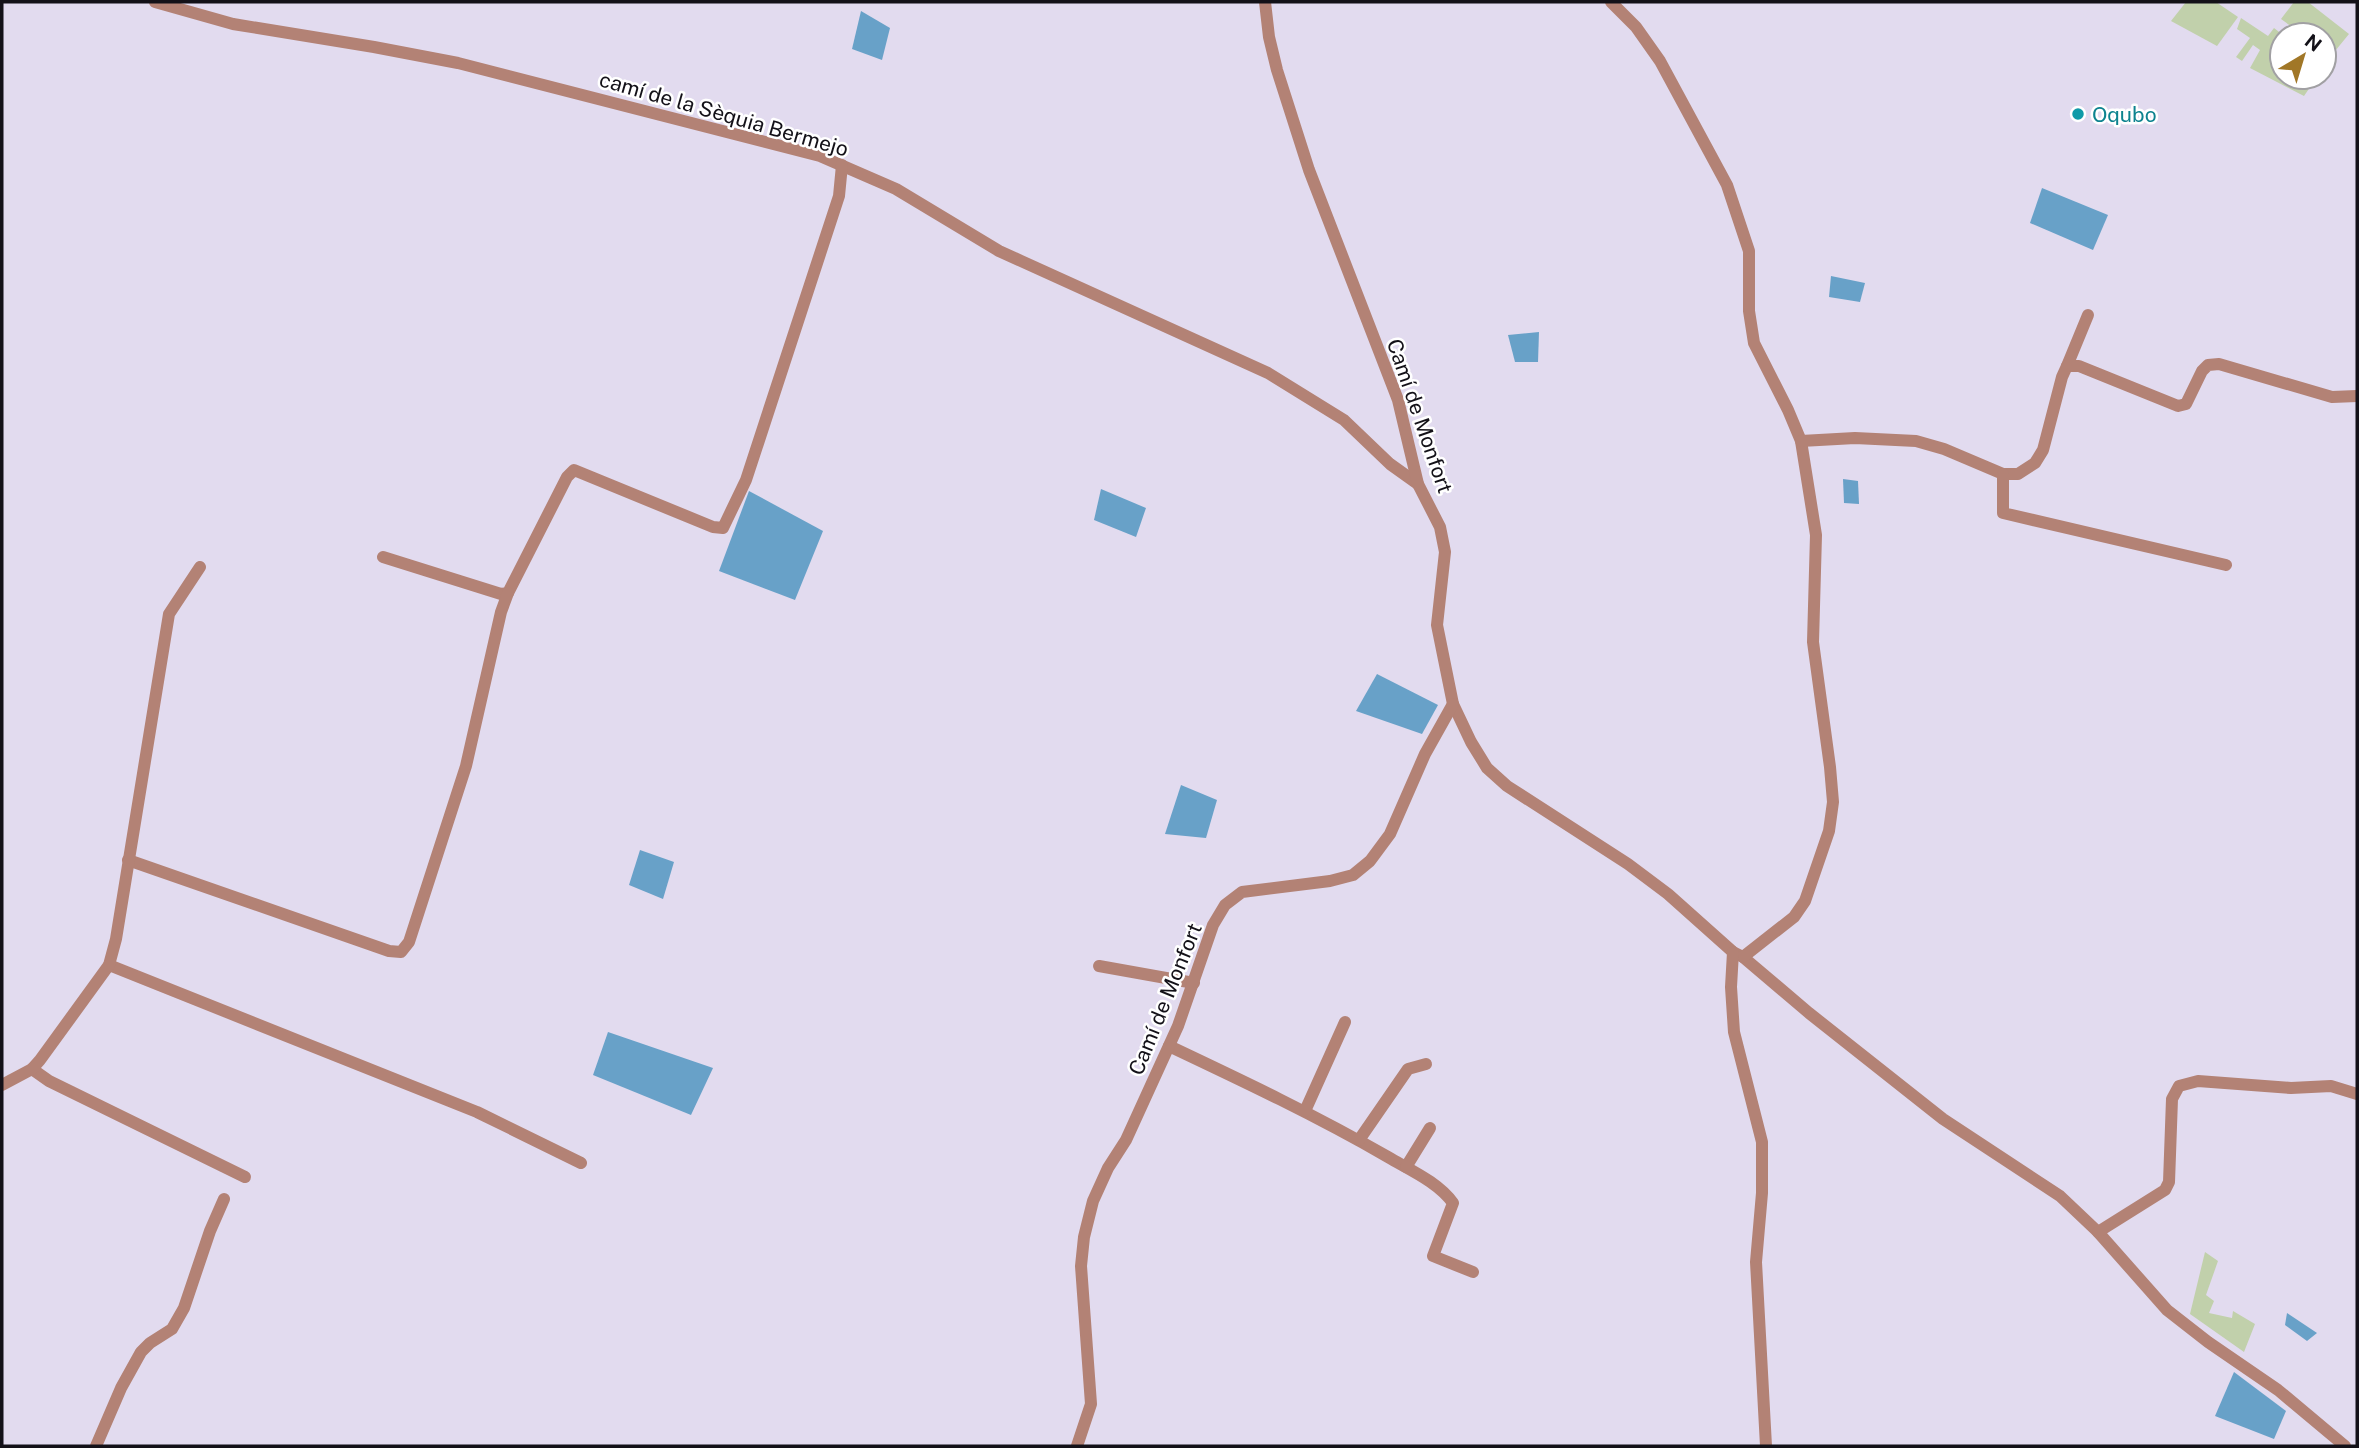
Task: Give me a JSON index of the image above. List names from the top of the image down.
{
  "streets": {
    "street": ["camí de la Sèquia Bermejo", "Camí de Monfort"]
  },
  "crossings": [
    ["camí de la Sèquia Bermejo", "Camí de Monfort"]
  ],
  "places": ["Oqubo"],
  "north": "top right"
}
